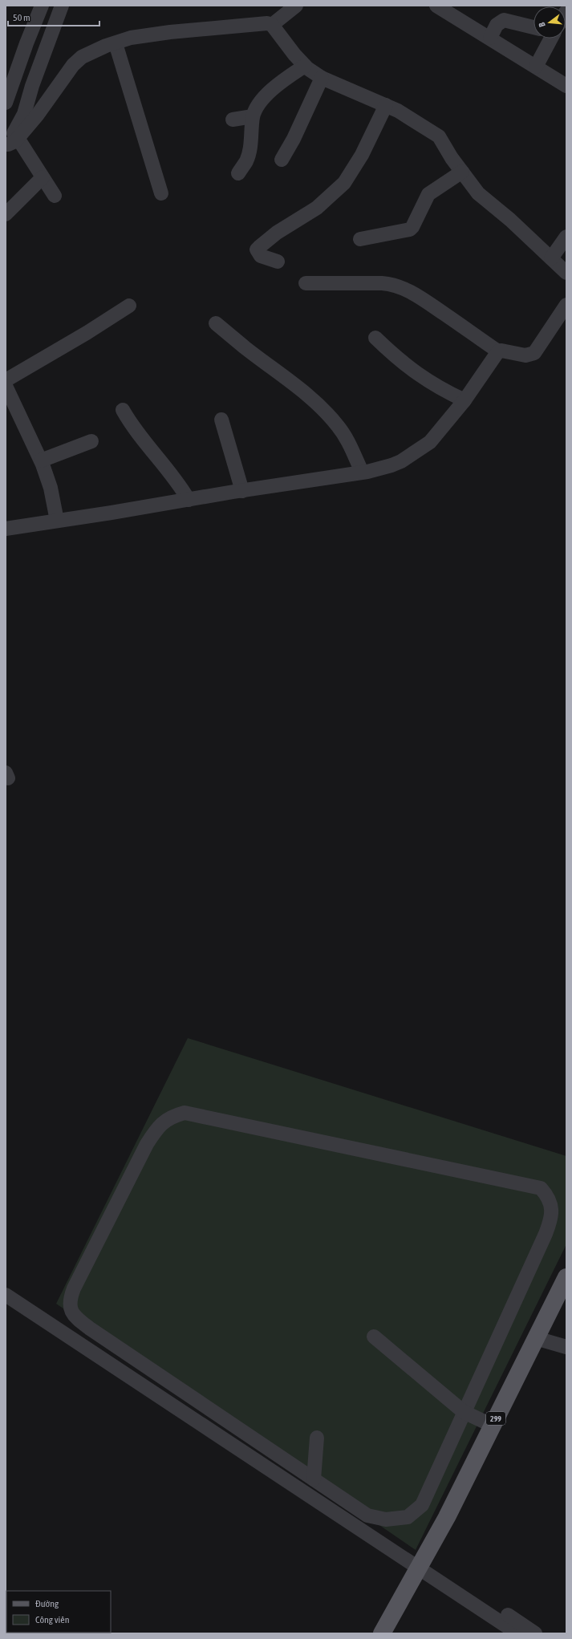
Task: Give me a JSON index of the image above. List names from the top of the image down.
{
  "streets": {
    "main road": ["299"]
  },
  "legend": ["Đường", "Công viên"],
  "scale_bar": "50 m",
  "north": "left"
}
